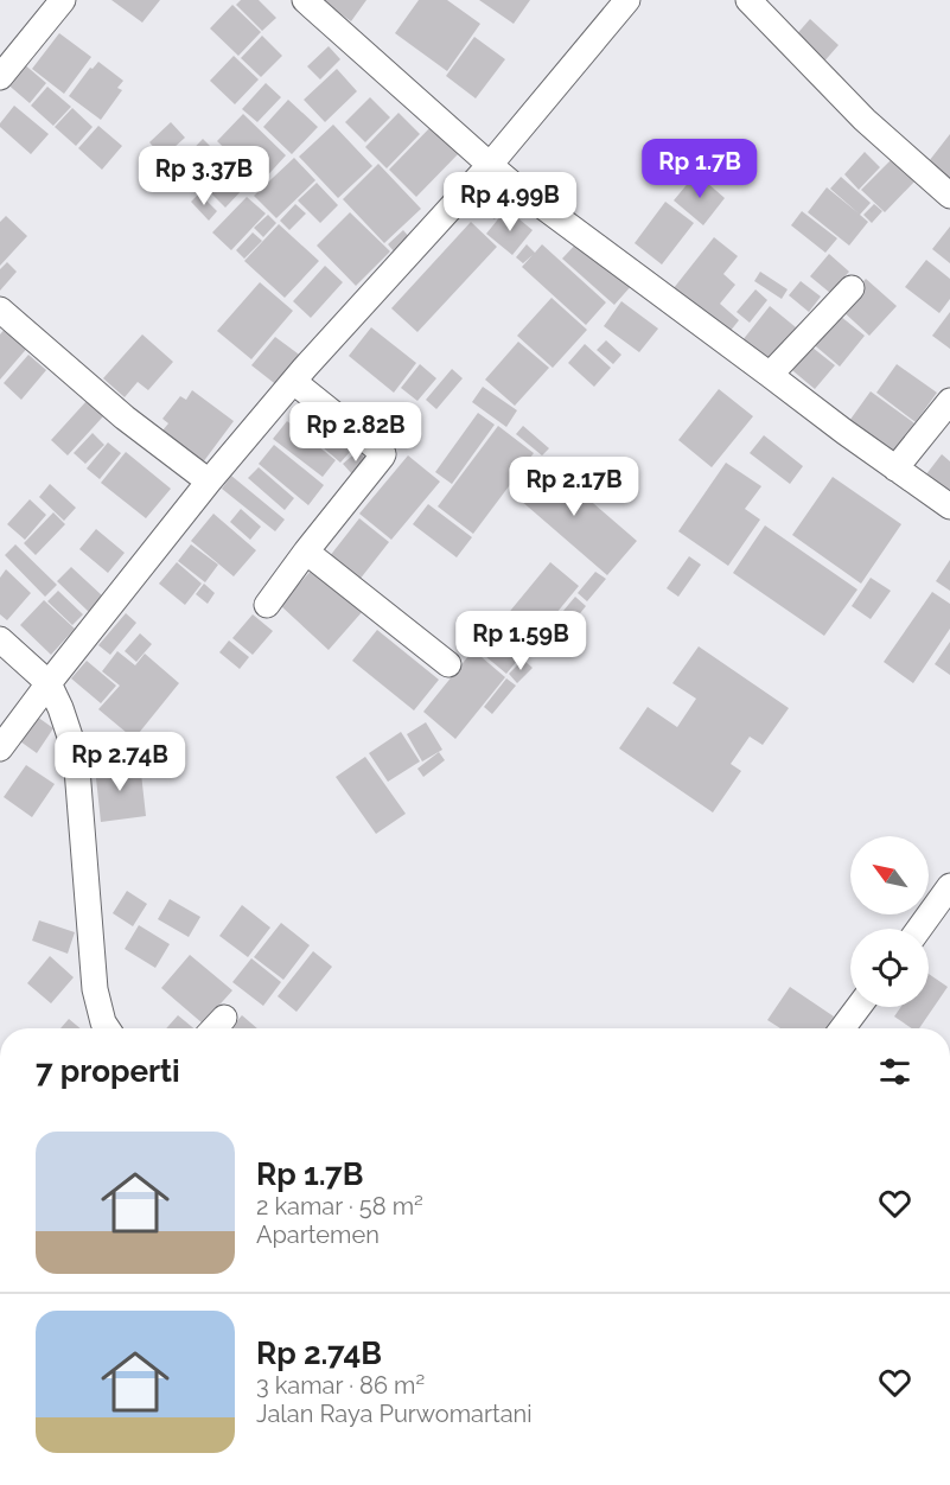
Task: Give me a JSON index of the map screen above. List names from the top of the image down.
{
  "north": "top left",
  "page": {
    "price": [
      "Rp 1.7B",
      "Rp 3.37B",
      "Rp 4.99B",
      "Rp 2.82B",
      "Rp 2.17B",
      "Rp 1.59B",
      "Rp 2.74B"
    ],
    "heading": "7 properti",
    "list": [
      {
        "name": "Rp 1.7B",
        "note": "2 kamar · 58 m² · Apartemen"
      },
      {
        "name": "Rp 2.74B",
        "note": "3 kamar · 86 m² · Jalan Raya Purwomartani"
      }
    ]
  }
}
